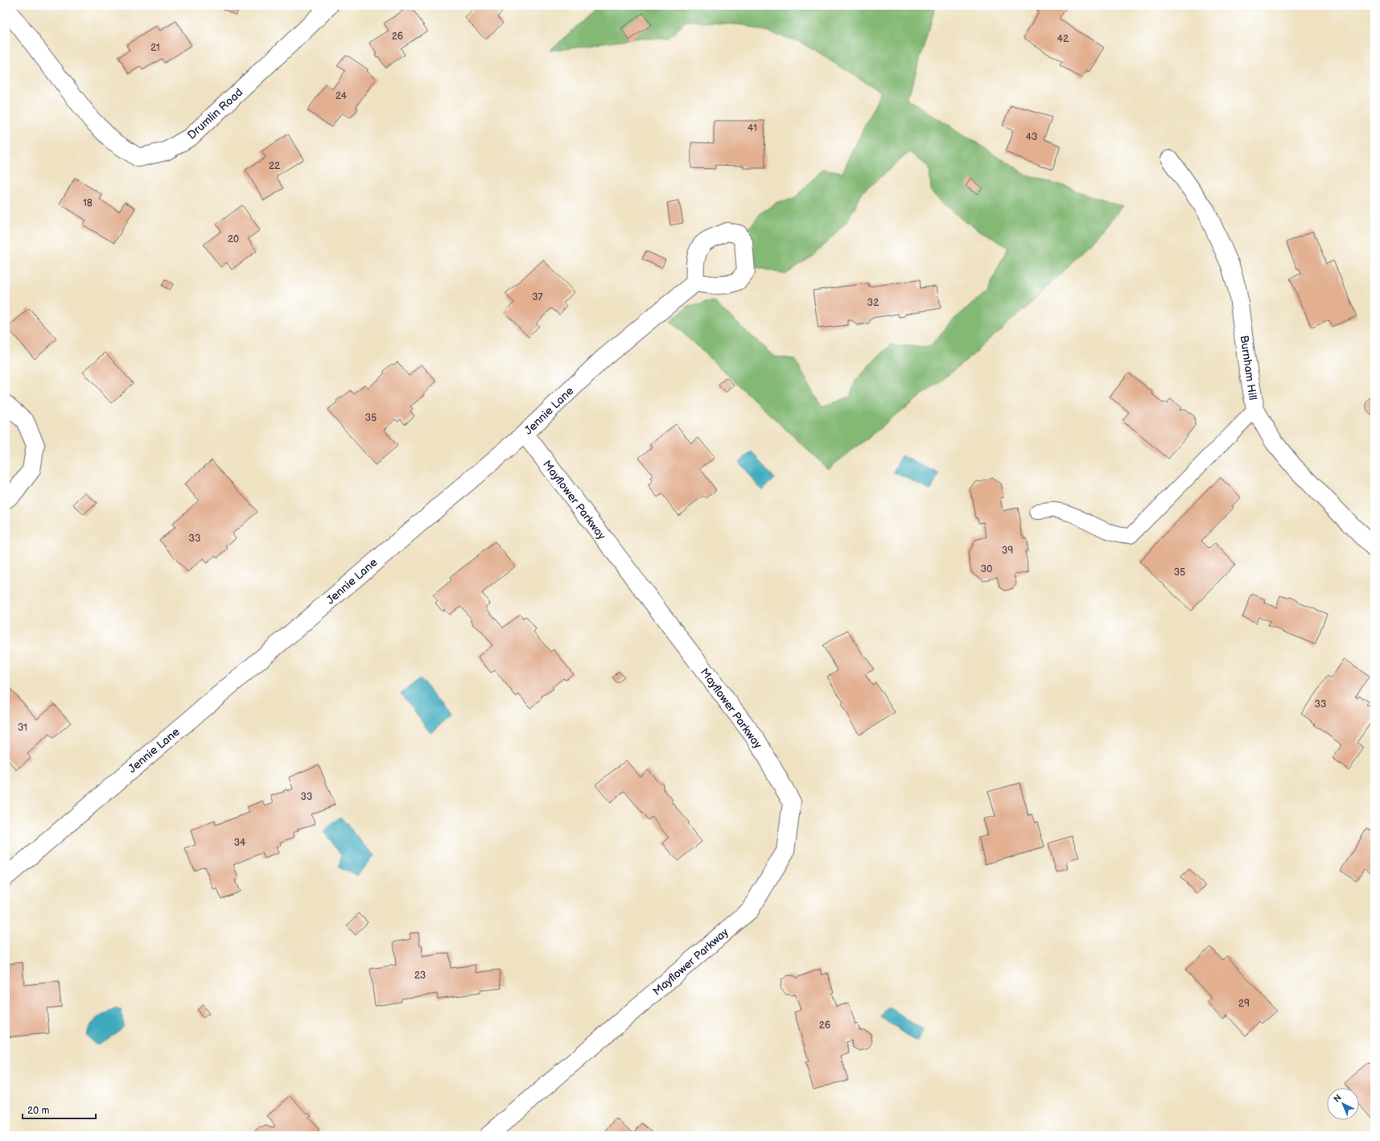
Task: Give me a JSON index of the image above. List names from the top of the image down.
{
  "streets": {
    "street": [
      "Drumlin Road",
      "Burnham Hill",
      "Jennie Lane",
      "Mayflower Parkway"
    ]
  },
  "crossings": [
    ["Jennie Lane", "Mayflower Parkway"]
  ],
  "house_numbers": [
    "26",
    "42",
    "21",
    "24",
    "41",
    "43",
    "22",
    "18",
    "20",
    "37",
    "32",
    "35",
    "33",
    "39",
    "30",
    "35",
    "33",
    "31",
    "33",
    "34",
    "23",
    "29",
    "26"
  ],
  "scale_bar": "20 m",
  "north": "top left"
}
